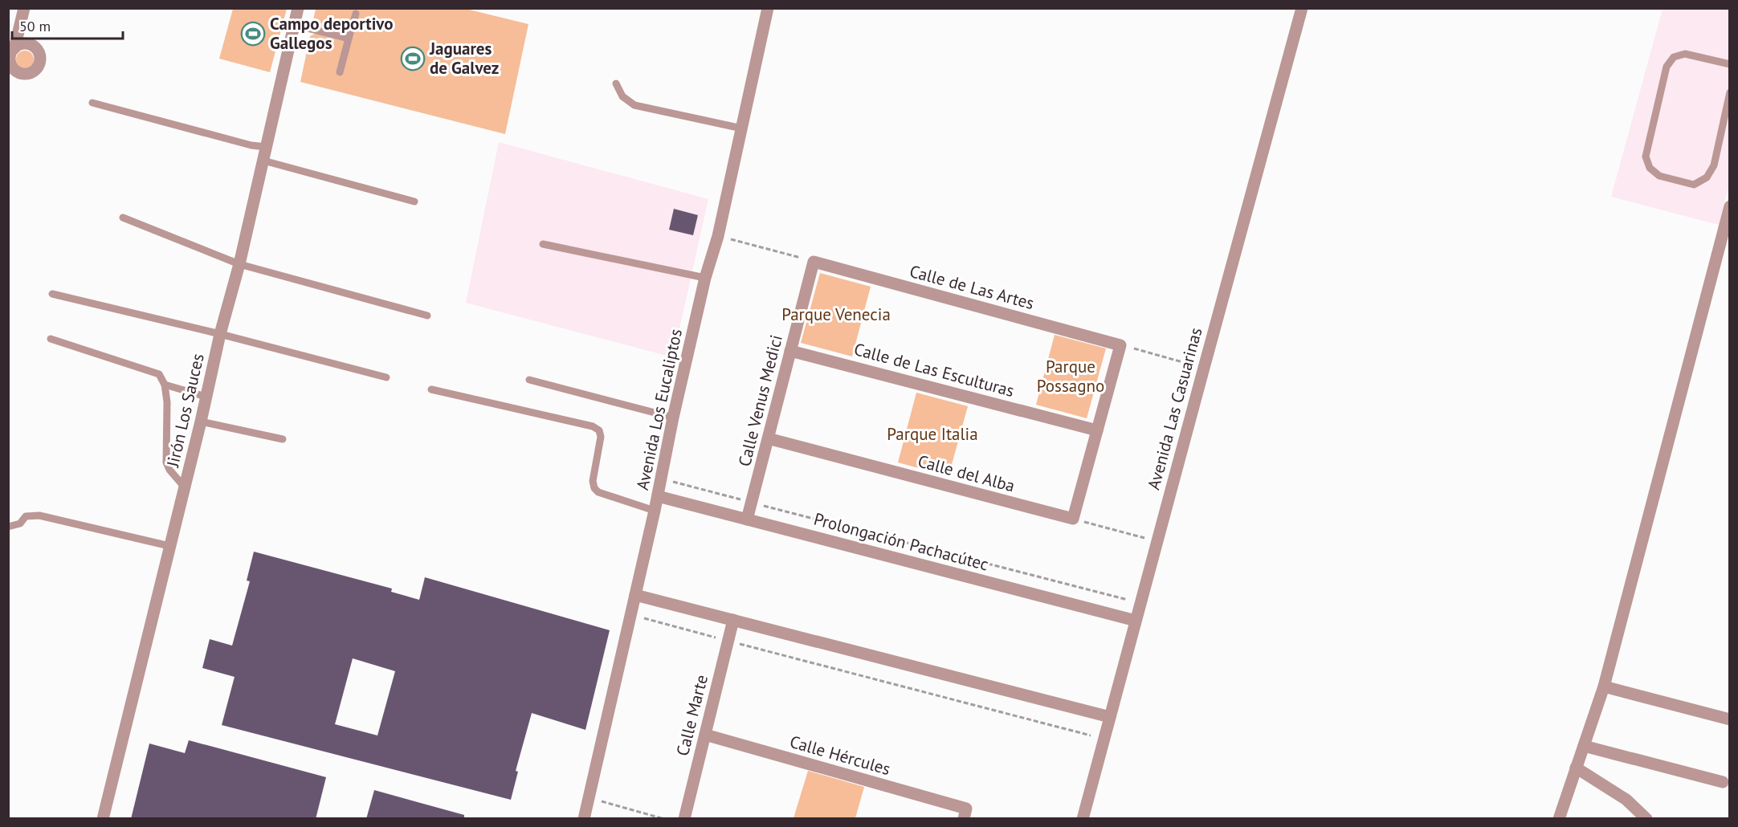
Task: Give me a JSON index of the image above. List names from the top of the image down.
{
  "streets": {
    "street": [
      "Calle de Las Artes",
      "Calle de Las Esculturas",
      "Calle Venus Medici",
      "Avenida Las Casuarinas",
      "Avenida Los Eucaliptos",
      "Jirón Los Sauces",
      "Calle del Alba",
      "Prolongación Pachacútec",
      "Calle Marte",
      "Calle Hércules"
    ]
  },
  "crossings": [
    ["Calle de Las Artes", "Calle Venus Medici"],
    ["Calle de Las Esculturas", "Calle Venus Medici"],
    ["Calle Venus Medici", "Calle del Alba"],
    ["Calle Venus Medici", "Prolongación Pachacútec"],
    ["Avenida Las Casuarinas", "Prolongación Pachacútec"],
    ["Avenida Los Eucaliptos", "Prolongación Pachacútec"],
    ["Calle Marte", "Calle Hércules"]
  ],
  "parks": ["Parque Venecia", "Parque Possagno", "Parque Italia"],
  "places": {
    "sports": ["Campo deportivo Gallegos", "Jaguares de Galvez"]
  },
  "scale_bar": "50 m"
}
